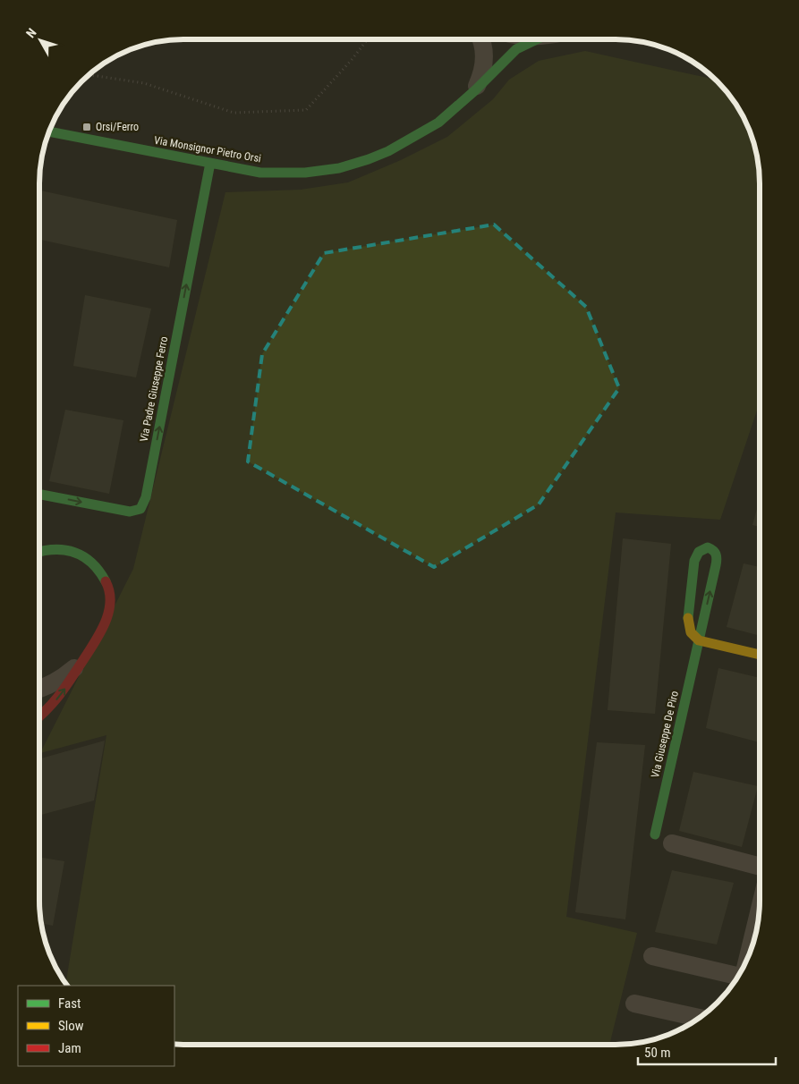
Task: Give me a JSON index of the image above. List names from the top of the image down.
{
  "streets": {
    "street": ["Via Monsignor Pietro Orsi", "Via Padre Giuseppe Ferro", "Via Giuseppe De Piro"]
  },
  "crossings": [
    ["Via Monsignor Pietro Orsi", "Via Padre Giuseppe Ferro"]
  ],
  "one_way": ["Via Padre Giuseppe Ferro"],
  "places": {
    "transit": ["Orsi/Ferro"]
  },
  "legend": ["Fast", "Slow", "Jam"],
  "scale_bar": "50 m",
  "north": "top left"
}
